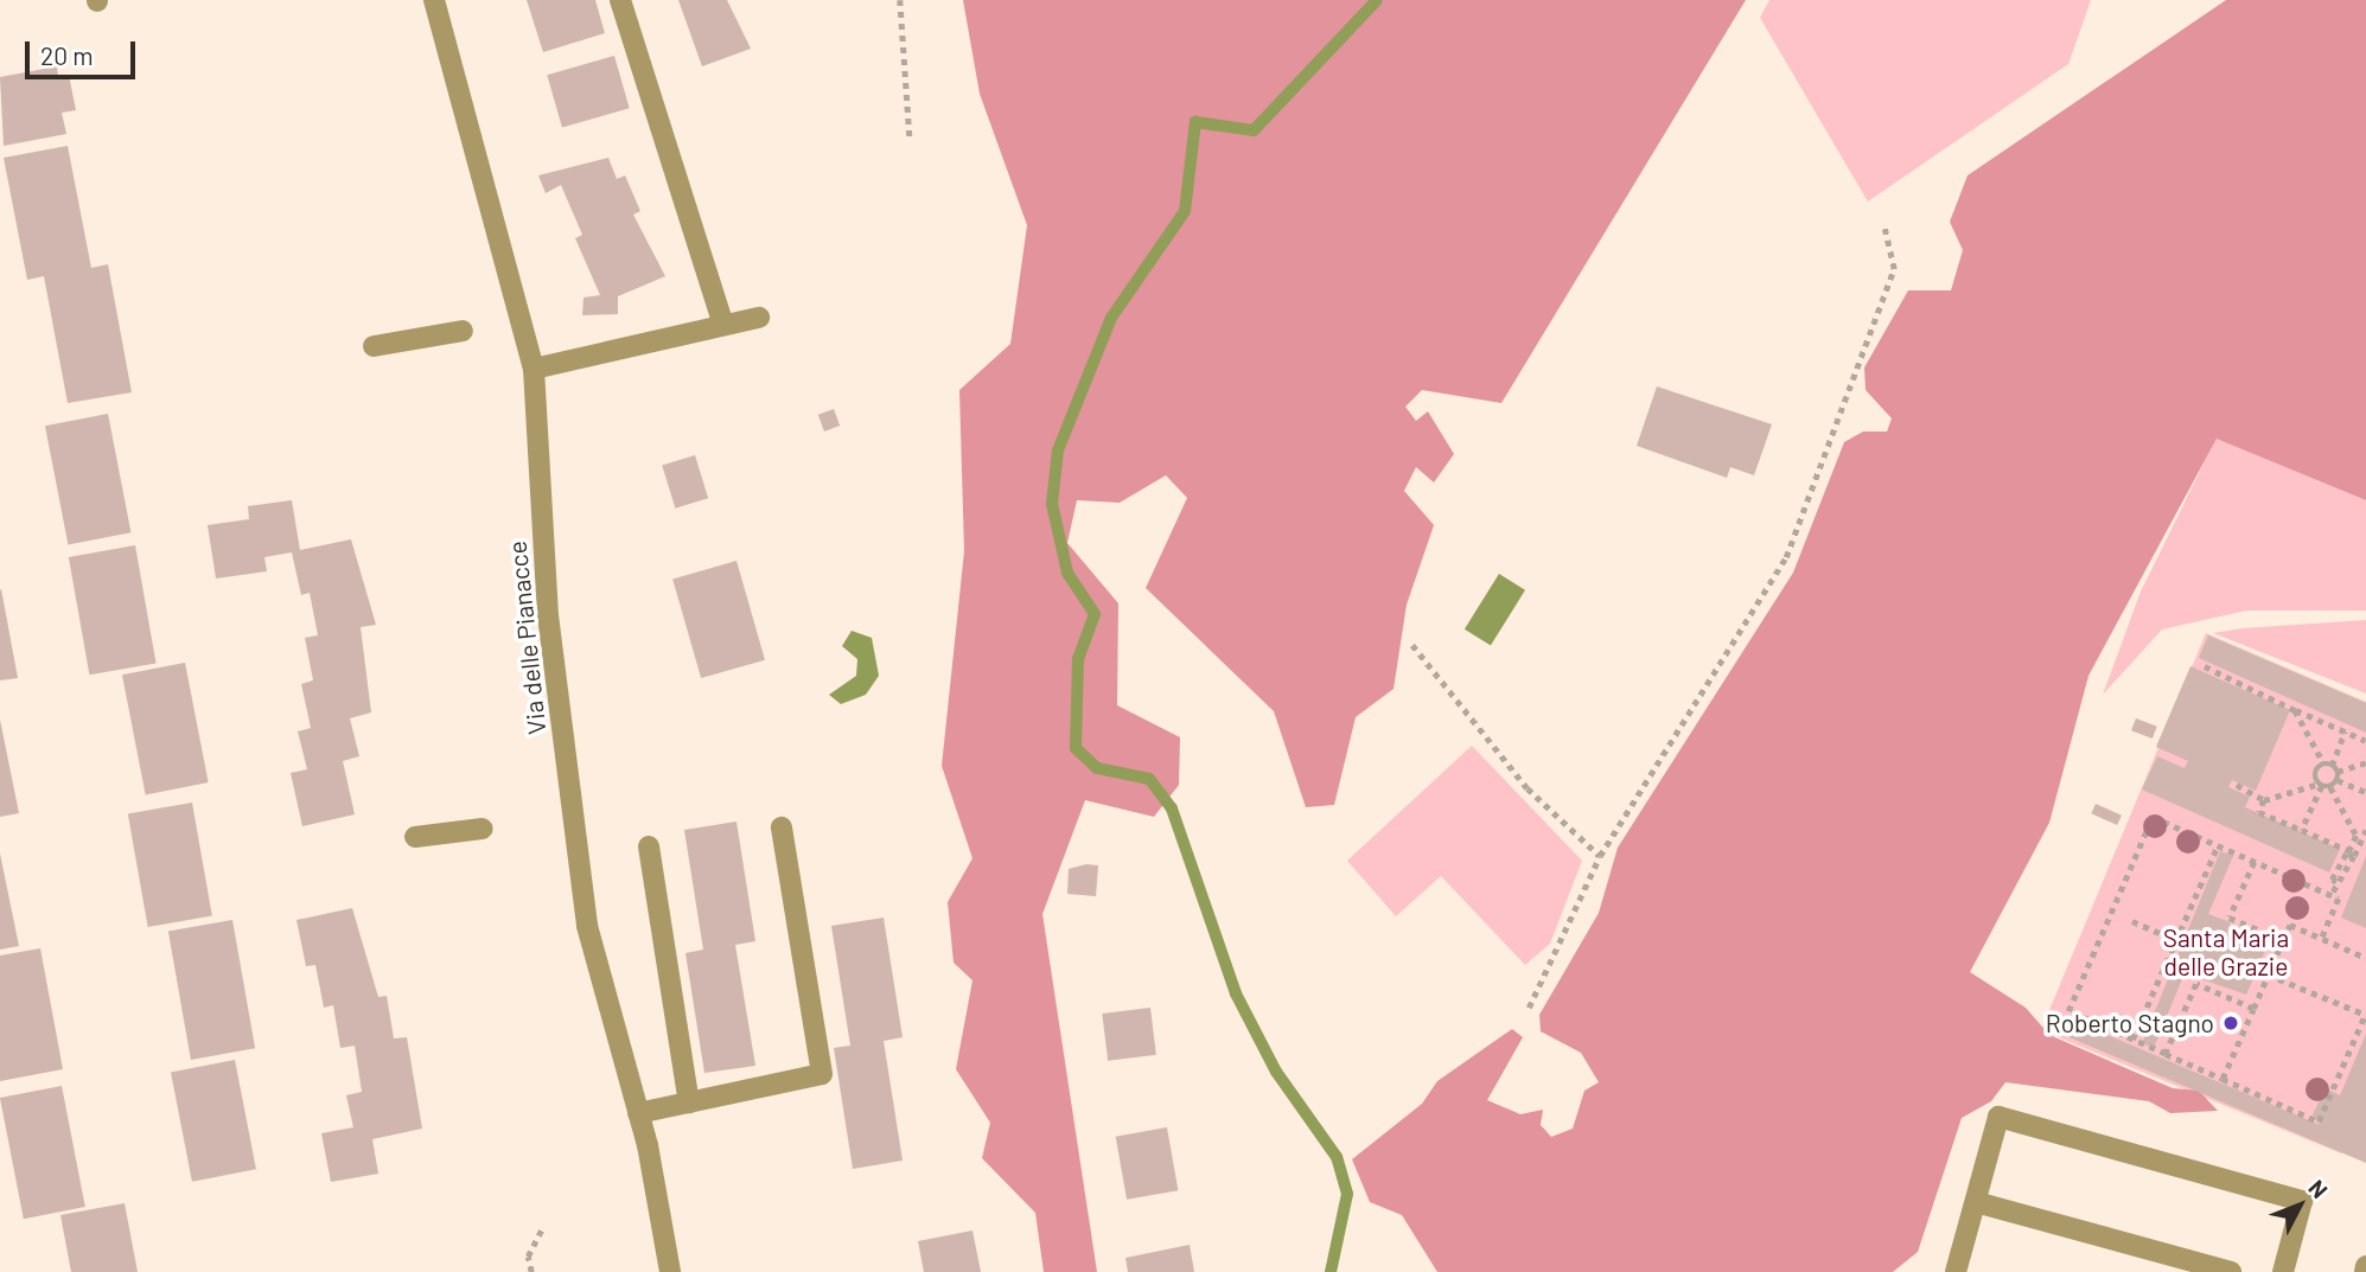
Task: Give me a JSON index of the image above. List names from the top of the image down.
{
  "streets": {
    "street": ["Via delle Pianacce"]
  },
  "parks": ["Santa Maria delle Grazie"],
  "places": ["Roberto Stagno"],
  "scale_bar": "20 m",
  "north": "top right"
}
